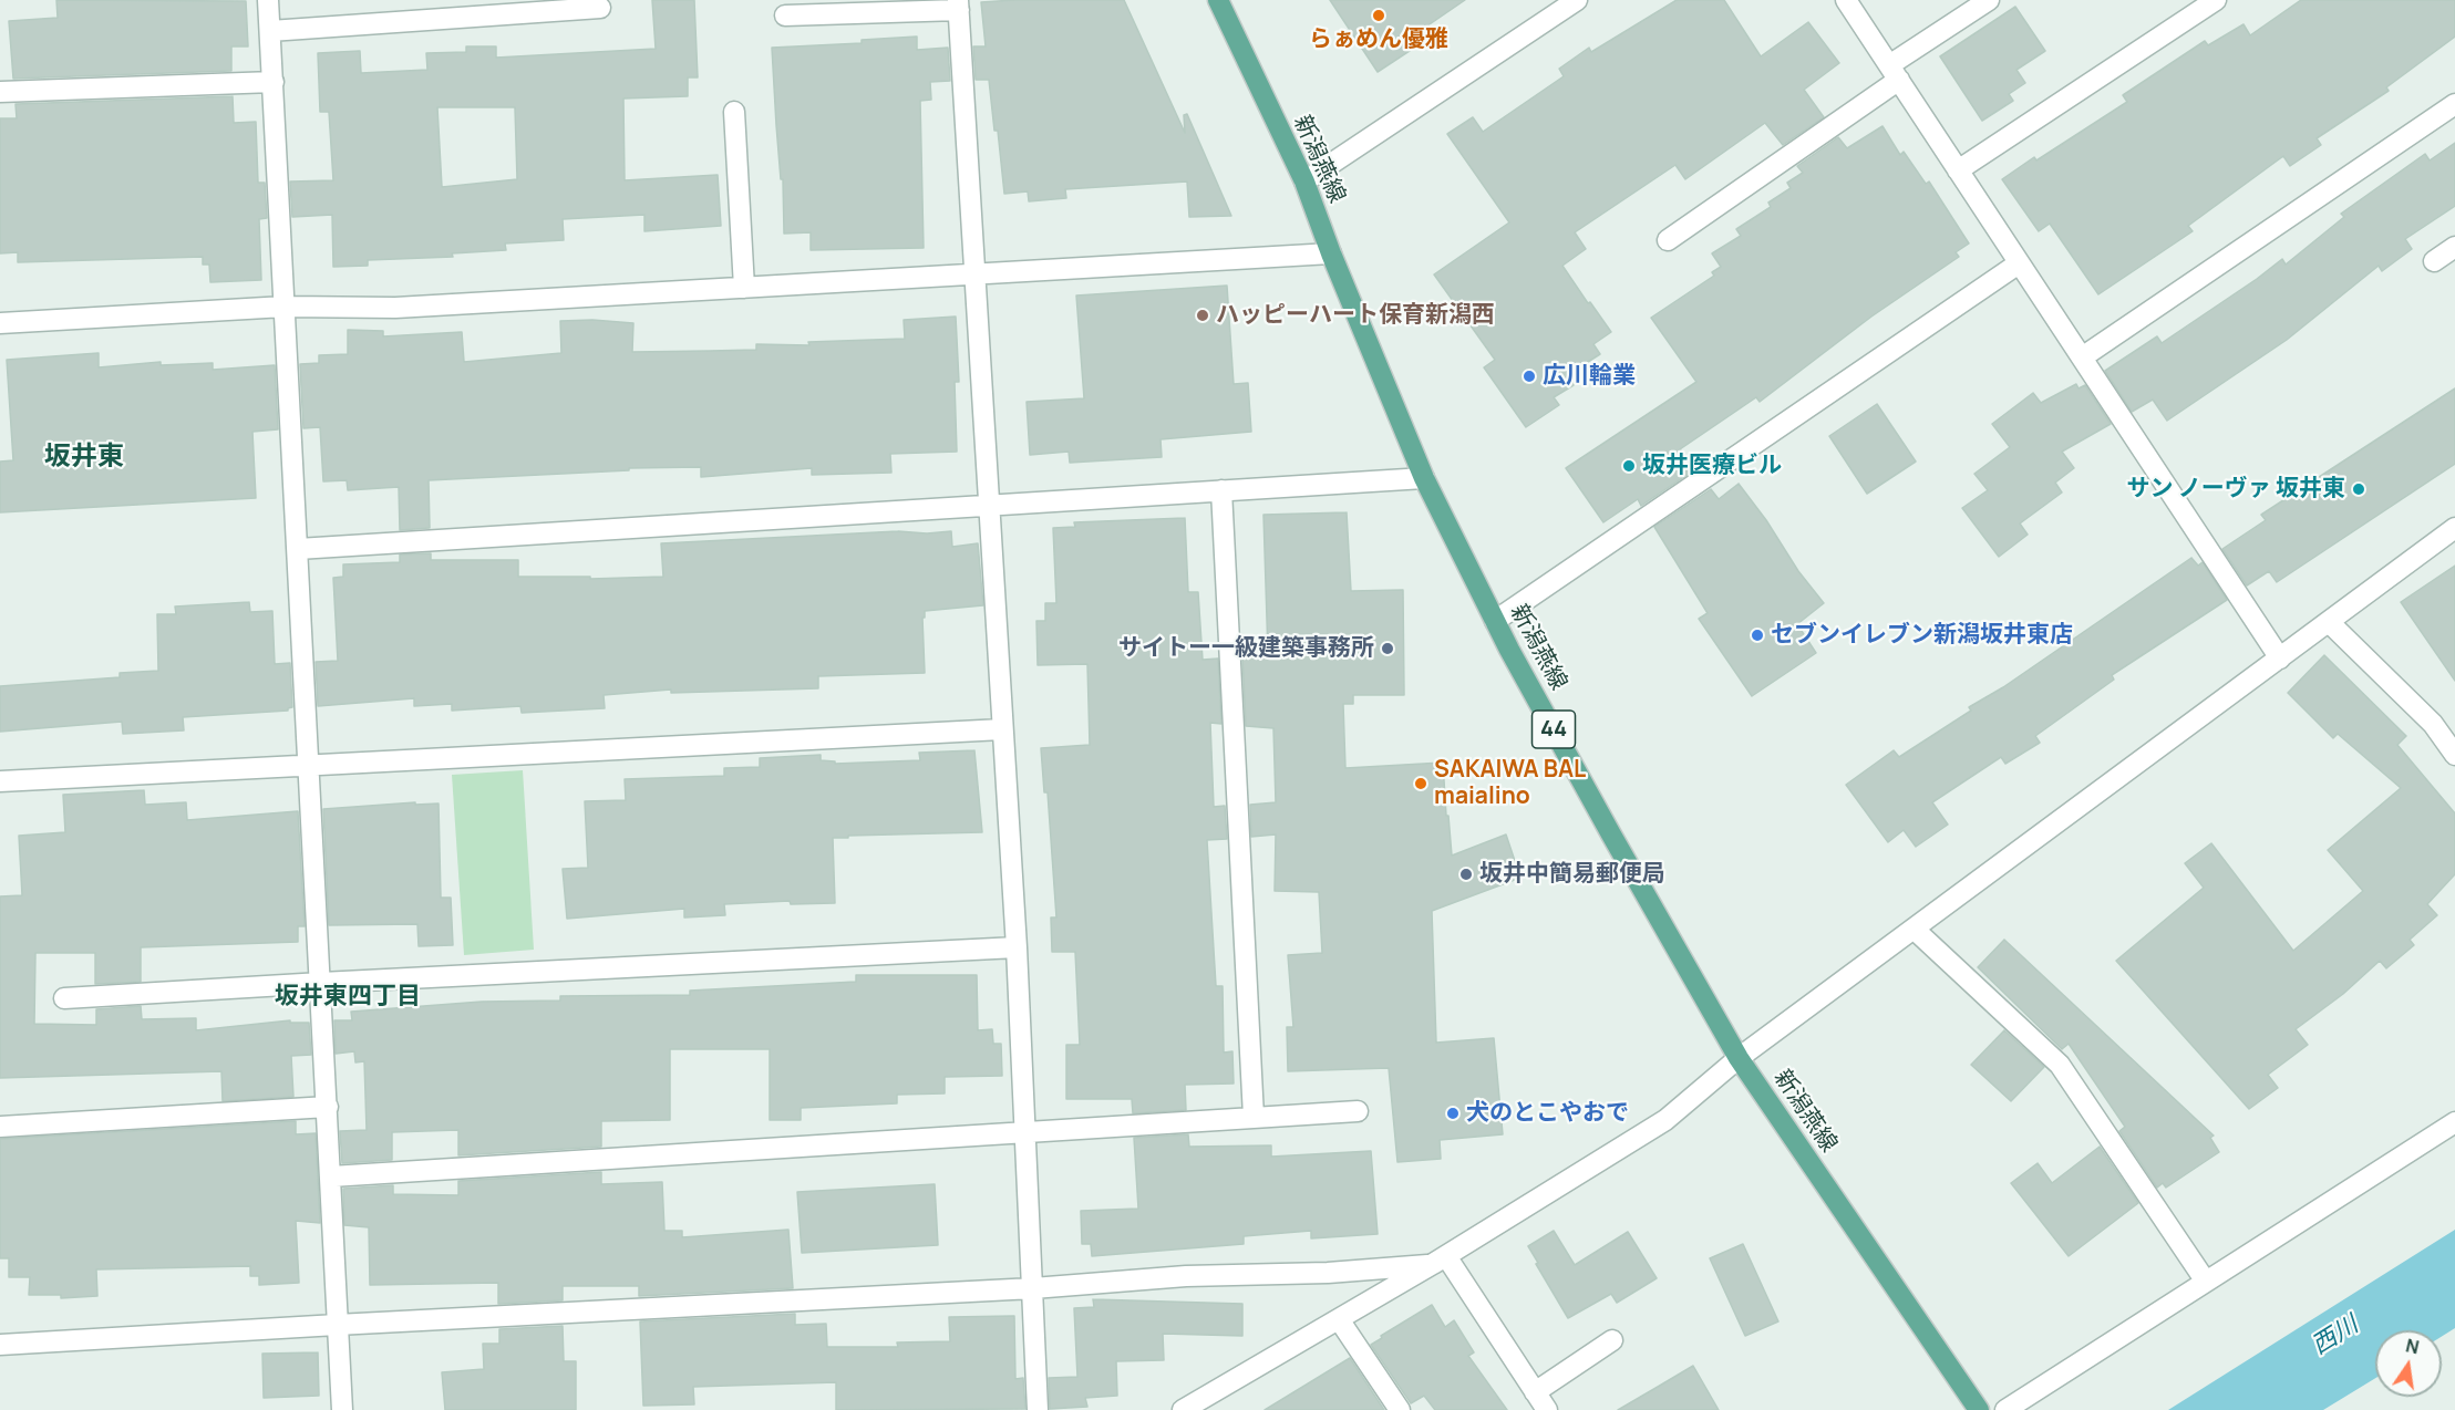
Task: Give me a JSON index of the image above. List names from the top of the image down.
{
  "streets": {
    "main road": ["新潟燕線", "44"]
  },
  "districts": ["坂井東", "坂井東四丁目"],
  "water": ["西川"],
  "places": [
    "らぁめん優雅",
    "ハッピーハート保育新潟西",
    "広川輪業",
    "坂井医療ビル",
    "サン ノーヴァ 坂井東",
    "セブンイレブン新潟坂井東店",
    "サイトー一級建築事務所",
    "SAKAIWA BAL maialino",
    "坂井中簡易郵便局",
    "犬のとこやおで"
  ],
  "north": "top"
}
